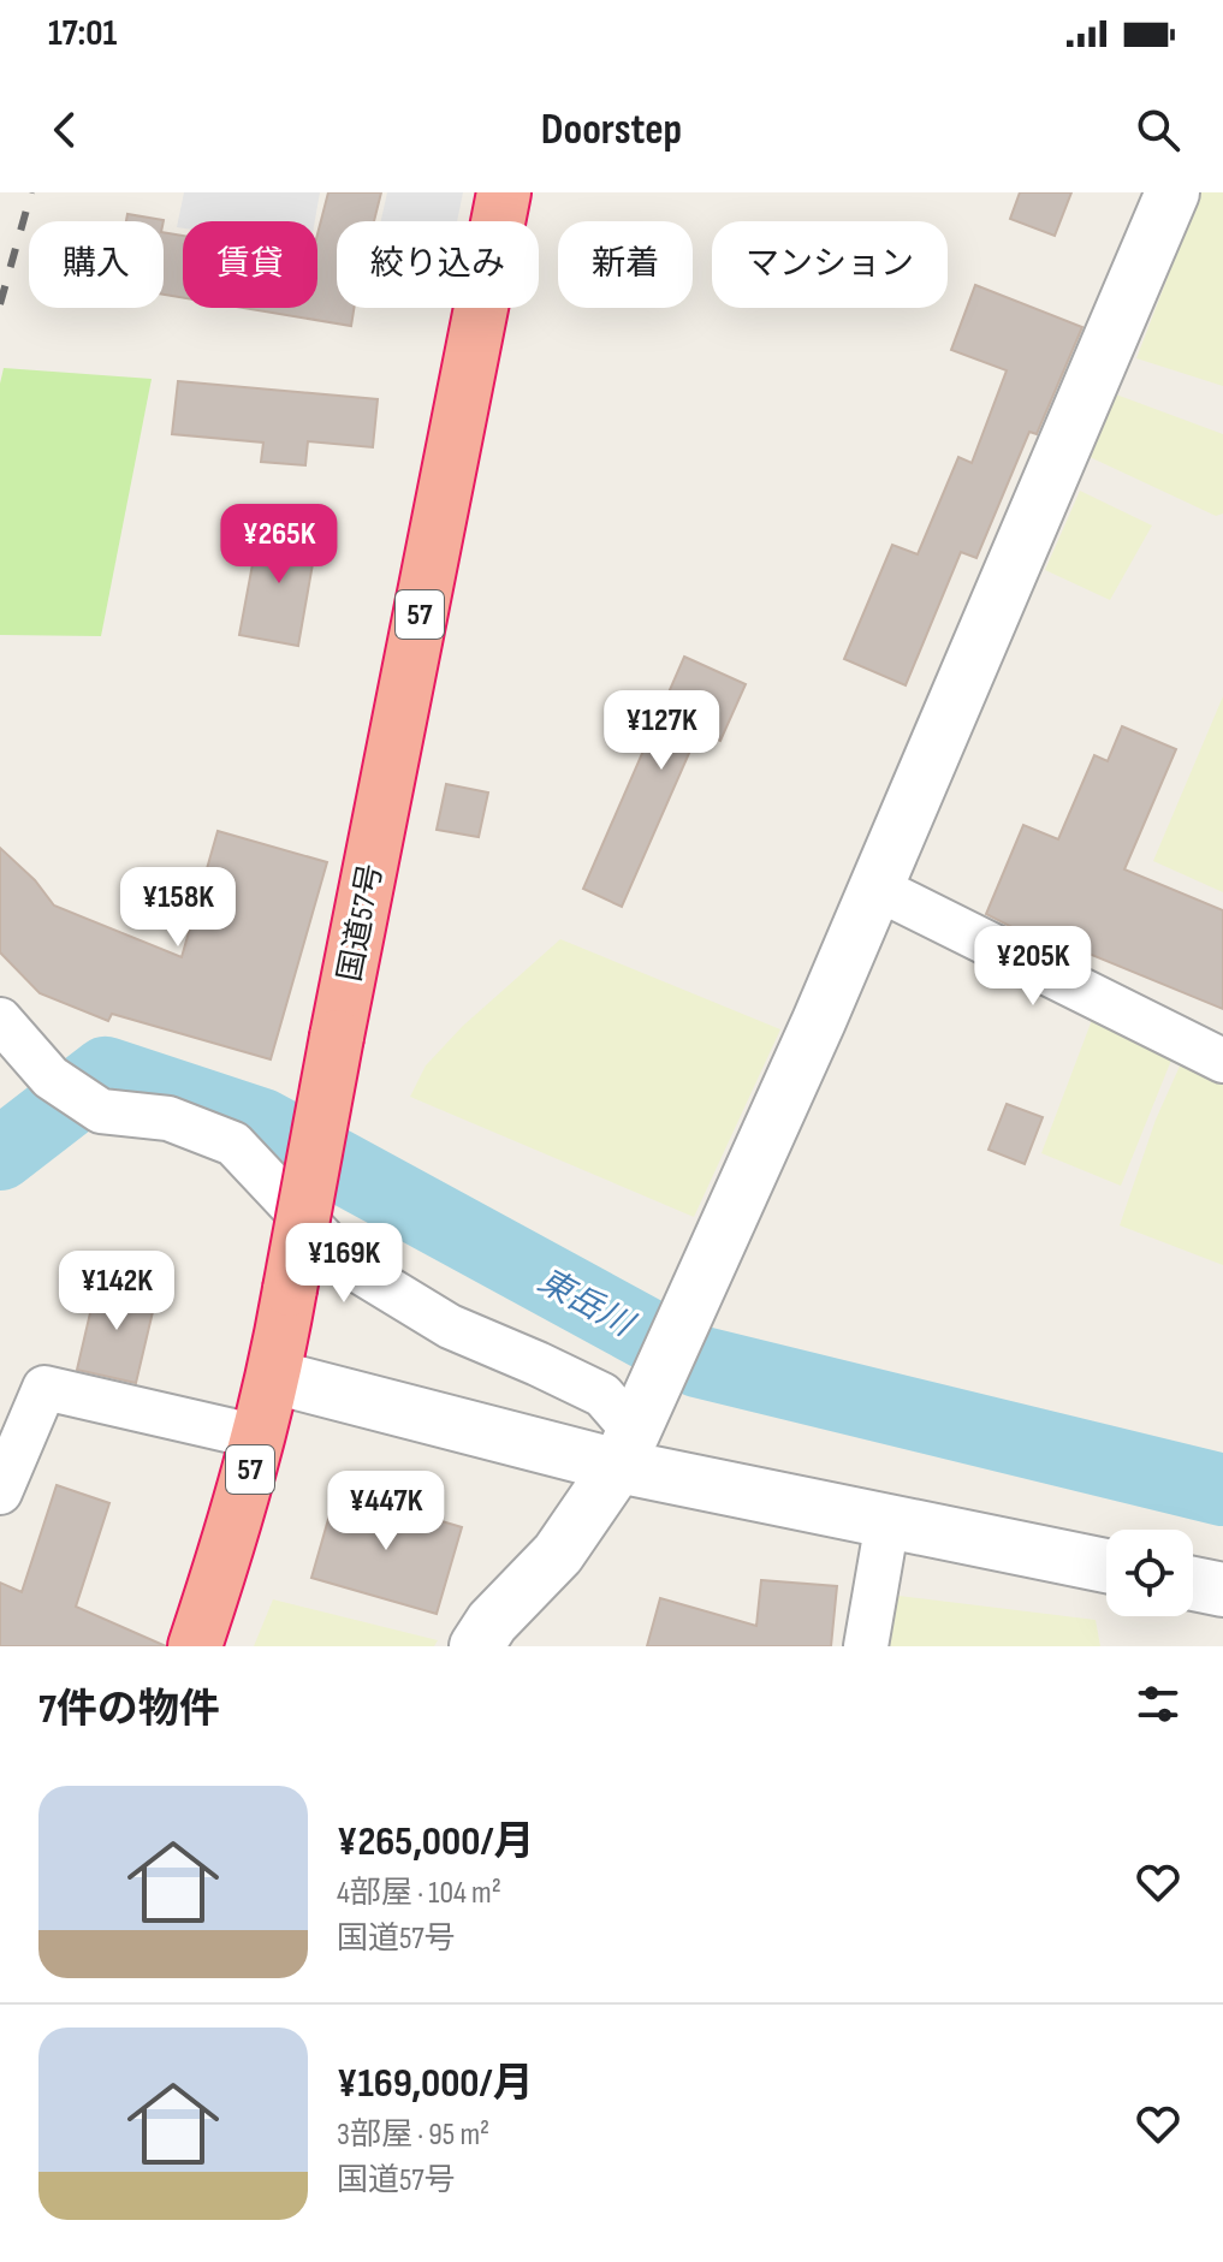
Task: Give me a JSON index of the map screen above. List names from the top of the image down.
{
  "streets": {
    "highway": ["57", "国道57号"]
  },
  "water": ["東岳川"],
  "page": {
    "status": "17:01",
    "header": "Doorstep",
    "chip": [
      "購入",
      "賃貸",
      "絞り込み",
      "新着",
      "マンション"
    ],
    "price": [
      "¥265K",
      "¥127K",
      "¥158K",
      "¥205K",
      "¥169K",
      "¥142K",
      "¥447K"
    ],
    "heading": "7件の物件",
    "list": [
      {
        "name": "¥265,000/月",
        "note": "4部屋 · 104 m² · 国道57号"
      },
      {
        "name": "¥169,000/月",
        "note": "3部屋 · 95 m² · 国道57号"
      }
    ]
  }
}
